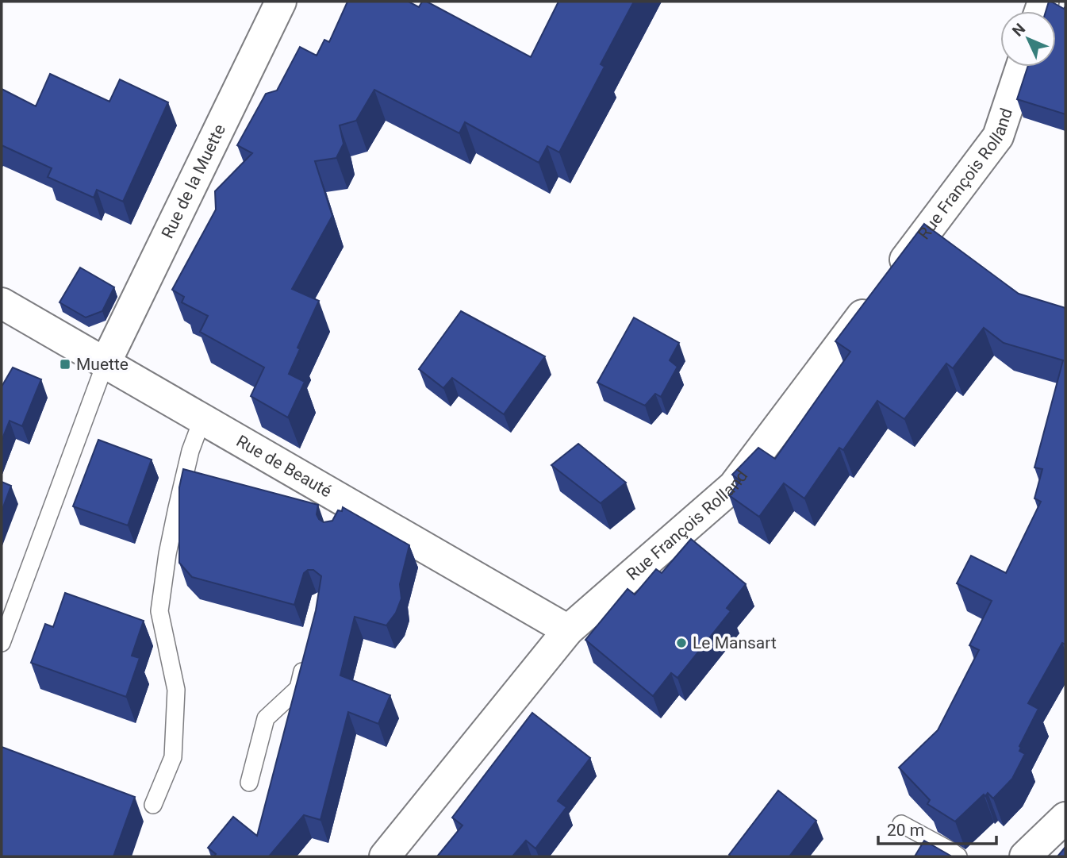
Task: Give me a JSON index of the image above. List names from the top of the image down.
{
  "streets": {
    "street": ["Rue François Rolland", "Rue de la Muette", "Rue de Beauté"]
  },
  "crossings": [
    ["Rue François Rolland", "Rue de Beauté"],
    ["Rue de la Muette", "Rue de Beauté"]
  ],
  "places": {
    "transit": ["Muette"],
    "other": ["Le Mansart"]
  },
  "scale_bar": "20 m",
  "north": "top left"
}
